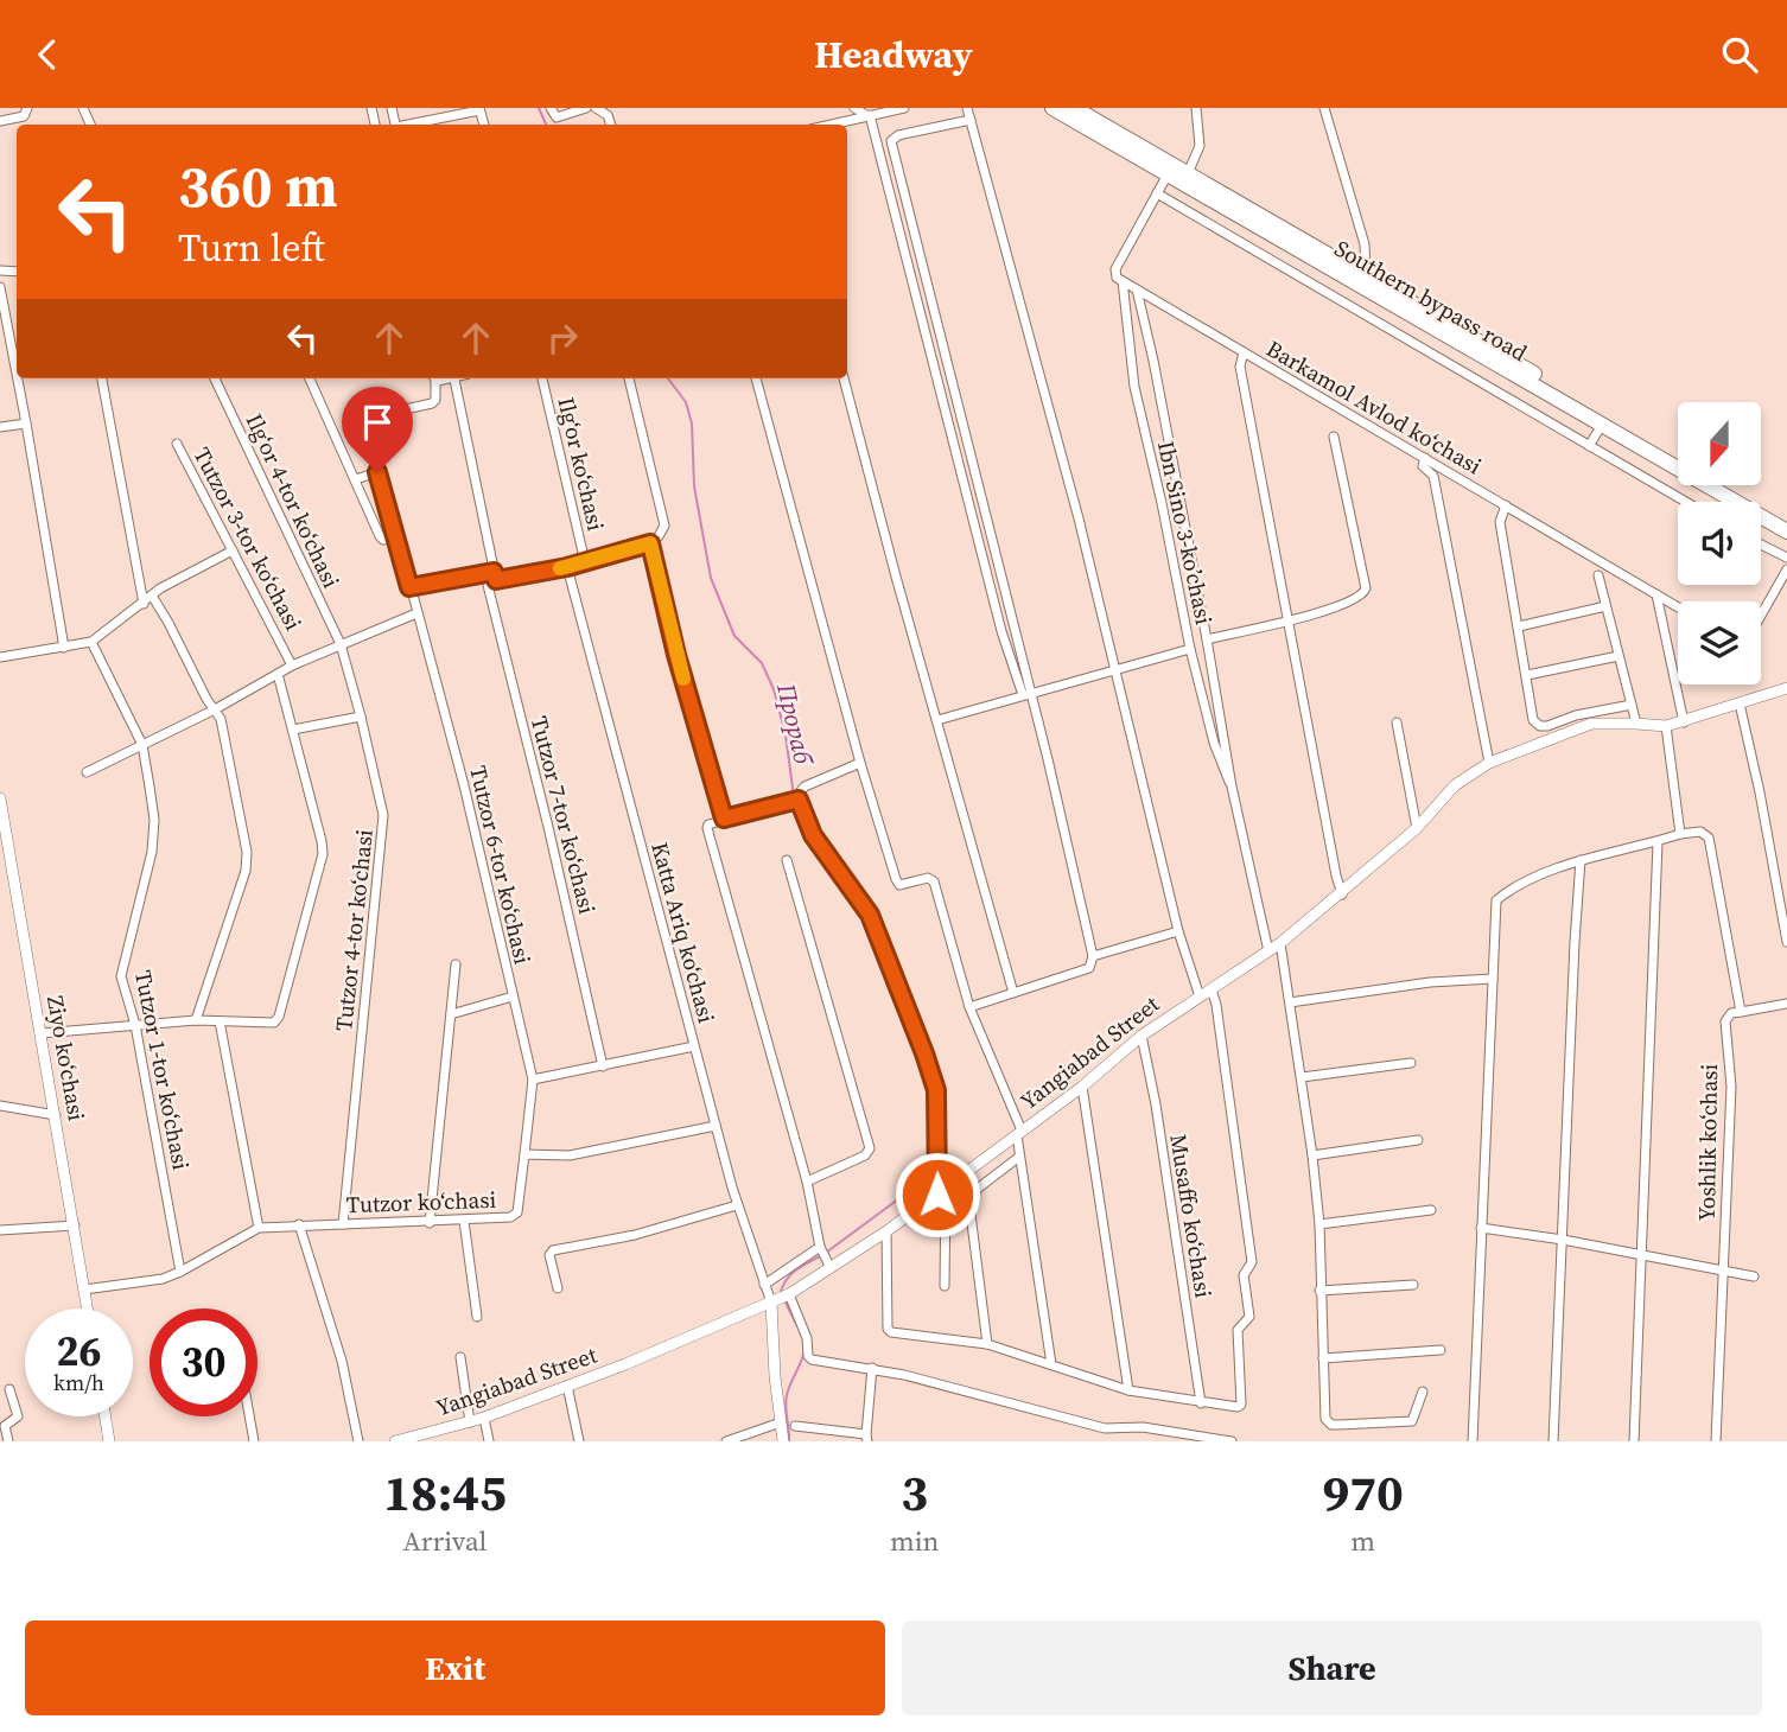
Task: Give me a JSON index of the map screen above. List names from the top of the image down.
{
  "streets": {
    "highway": ["Southern bypass road"],
    "street": [
      "Barkamol Avlod koʻchasi",
      "Ilgʻor koʻchasi",
      "Ilgʻor 4-tor koʻchasi",
      "Ibn Sino 3-koʼchasi",
      "Tutzor 3-tor koʻchasi",
      "Tutzor 7-tor koʻchasi",
      "Tutzor 6-tor koʻchasi",
      "Tutzor 4-tor koʻchasi",
      "Katta Ariq koʻchasi",
      "Yangiabad Street",
      "Ziyo koʻchasi",
      "Tutzor 1-tor koʻchasi",
      "Yoshlik koʻchasi",
      "Tutzor koʻchasi",
      "Musaffo koʻchasi"
    ]
  },
  "crossings": [
    ["Barkamol Avlod koʻchasi", "Ibn Sino 3-koʼchasi"],
    ["Ilgʻor 4-tor koʻchasi", "Tutzor 4-tor koʻchasi"],
    ["Ibn Sino 3-koʼchasi", "Yangiabad Street"],
    ["Tutzor 3-tor koʻchasi", "Tutzor 1-tor koʻchasi"],
    ["Tutzor 6-tor koʻchasi", "Tutzor koʻchasi"],
    ["Tutzor 4-tor koʻchasi", "Tutzor koʻchasi"],
    ["Katta Ariq koʻchasi", "Yangiabad Street"],
    ["Yangiabad Street", "Musaffo koʻchasi"],
    ["Ziyo koʻchasi", "Tutzor koʻchasi"],
    ["Tutzor 1-tor koʻchasi", "Tutzor koʻchasi"]
  ],
  "water": ["Прораб"],
  "north": "bottom",
  "page": {
    "header": "Headway",
    "turn": ["360 m", "Turn left"],
    "speed": "26 km/h",
    "limit": "30",
    "eta": [
      "18:45",
      "Arrival",
      "3",
      "min",
      "970",
      "m"
    ],
    "buttons": ["Exit", "Share"]
  }
}
